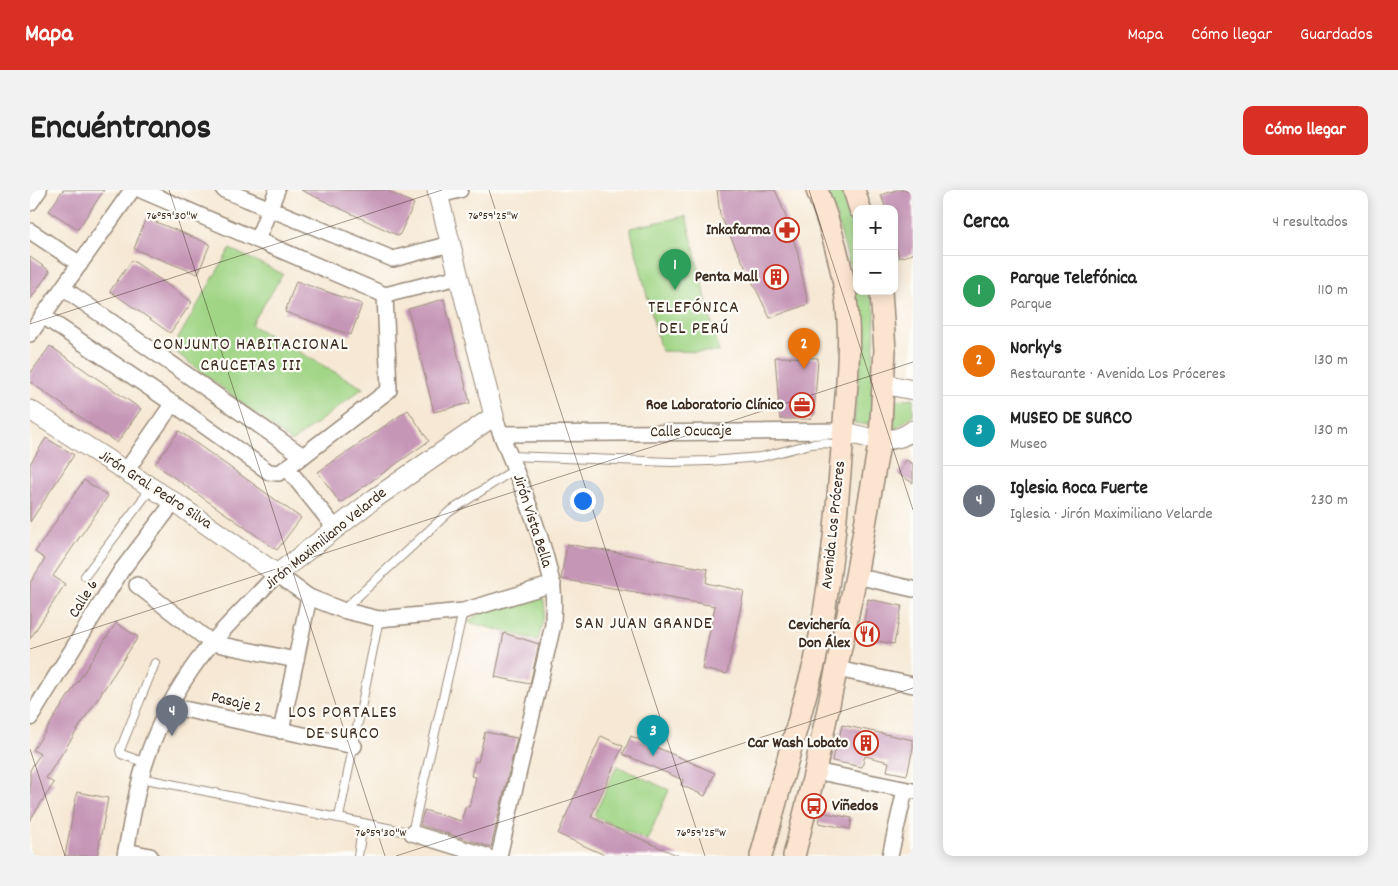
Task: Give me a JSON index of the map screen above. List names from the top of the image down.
{
  "streets": {
    "main road": ["Avenida Los Próceres"],
    "street": [
      "Calle Ocucaje",
      "Jirón Gral. Pedro Silva",
      "Jirón Vista Bella",
      "Jirón Maximiliano Velarde",
      "Calle 6",
      "Pasaje 2"
    ]
  },
  "crossings": [
    ["Calle Ocucaje", "Jirón Vista Bella"],
    ["Calle Ocucaje", "Avenida Los Próceres"],
    ["Jirón Gral. Pedro Silva", "Jirón Maximiliano Velarde"],
    ["Jirón Gral. Pedro Silva", "Calle 6"],
    ["Jirón Vista Bella", "Jirón Maximiliano Velarde"],
    ["Jirón Maximiliano Velarde", "Pasaje 2"]
  ],
  "districts": [
    "TELEFÓNICA DEL PERÚ",
    "CONJUNTO HABITACIONAL CRUCETAS III",
    "SAN JUAN GRANDE",
    "LOS PORTALES DE SURCO"
  ],
  "places": {
    "pharmacy": ["Inkafarma"],
    "building": ["Penta Mall", "Car Wash Lobato"],
    "office": ["Roe Laboratorio Clínico"],
    "restaurant": ["Cevichería Don Álex"],
    "bus stop": ["Viñedos"]
  },
  "page": {
    "header": "Mapa",
    "nav": ["Mapa", "Cómo llegar", "Guardados"],
    "title": "Encuéntranos",
    "buttons": "Cómo llegar",
    "heading": ["Cerca", "4 resultados"],
    "map_buttons": ["+", "−"],
    "pins": [
      "1",
      "2",
      "4",
      "3"
    ],
    "list": [
      {
        "mark": "1",
        "name": "Parque Telefónica",
        "note": "Parque",
        "value": "110 m"
      },
      {
        "mark": "2",
        "name": "Norky's",
        "note": "Restaurante · Avenida Los Próceres",
        "value": "130 m"
      },
      {
        "mark": "3",
        "name": "MUSEO DE SURCO",
        "note": "Museo",
        "value": "130 m"
      },
      {
        "mark": "4",
        "name": "Iglesia Roca Fuerte",
        "note": "Iglesia · Jirón Maximiliano Velarde",
        "value": "230 m"
      }
    ]
  },
  "coordinates": ["76°59'30\"W", "76°59'25\"W"]
}
